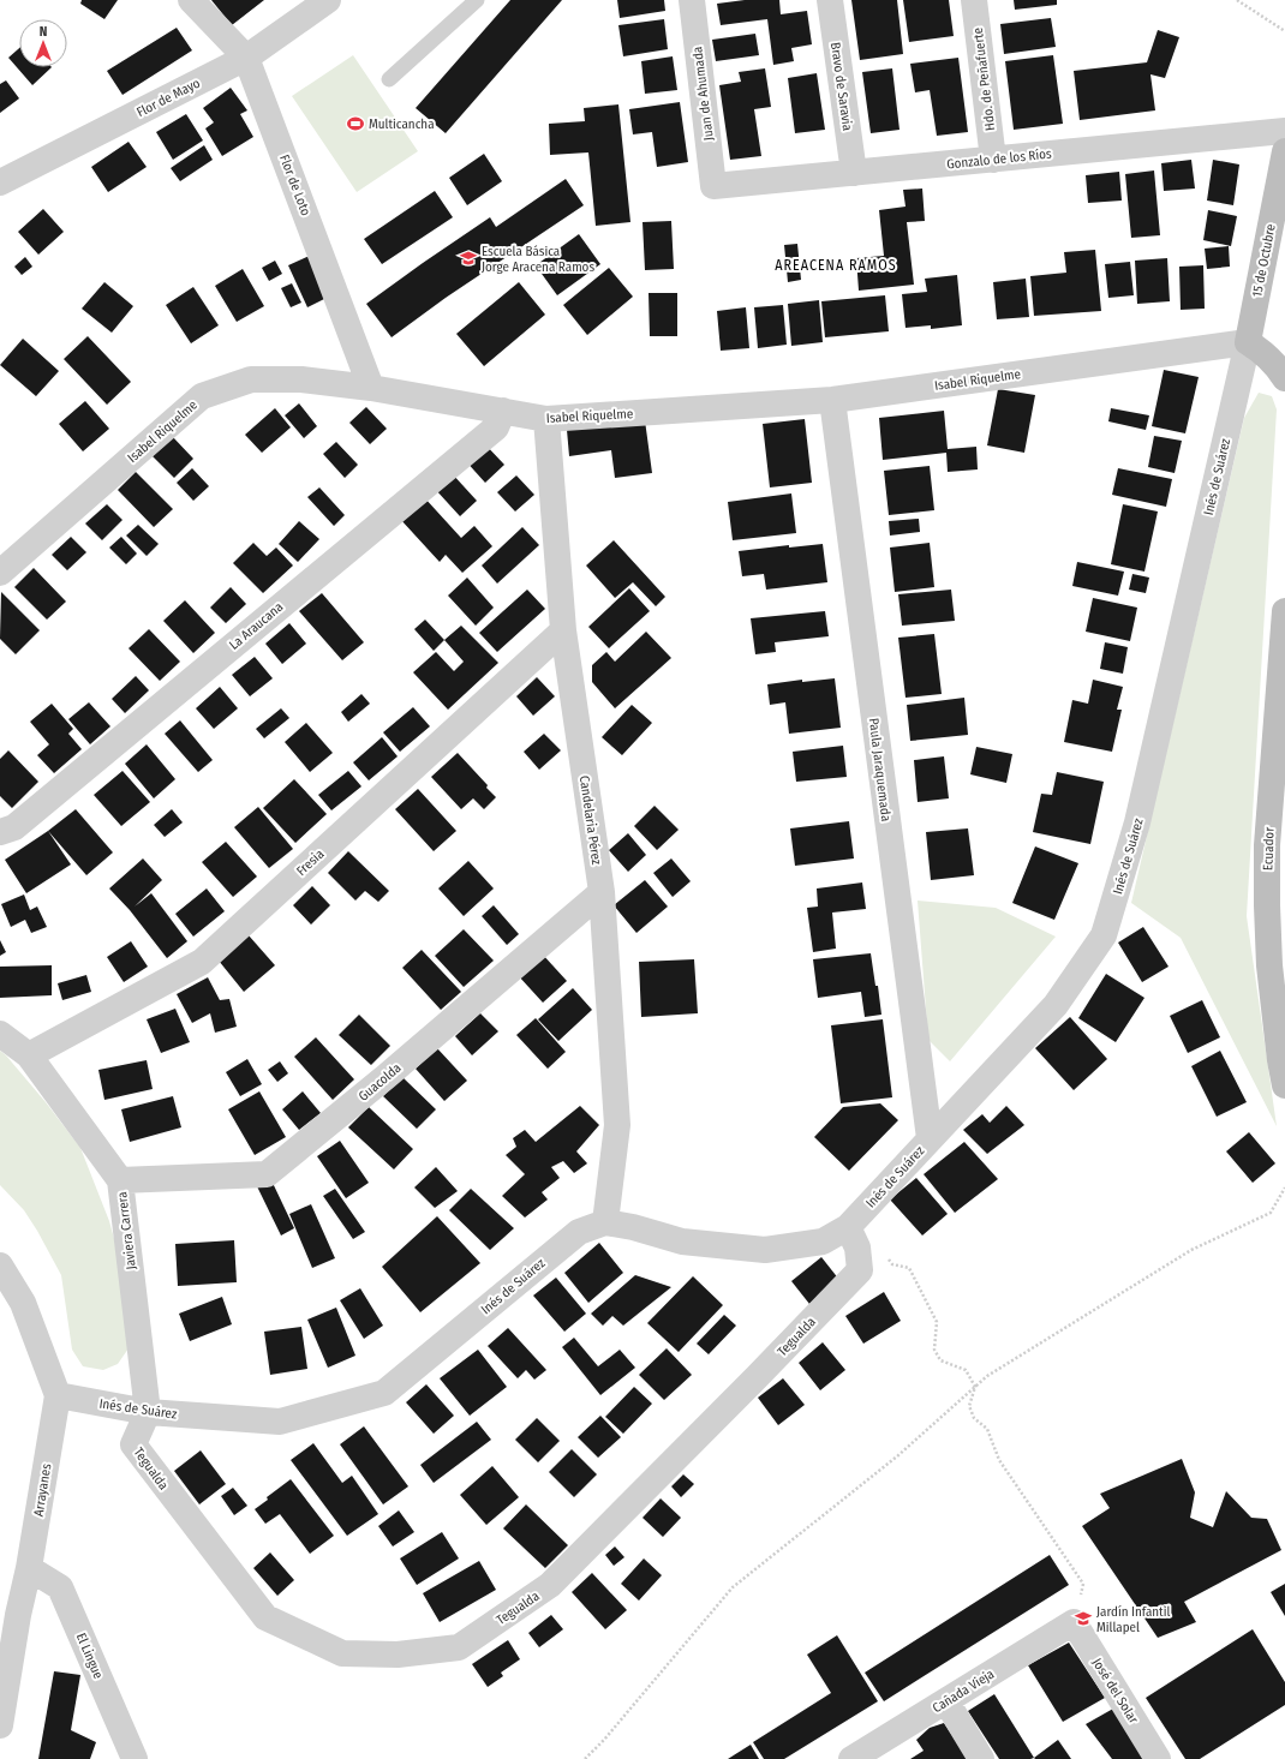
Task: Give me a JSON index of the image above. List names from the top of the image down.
{
  "streets": {
    "street": [
      "Hdo. de Peñafuerte",
      "Bravo de Saravia",
      "Juan de Ahumada",
      "Flor de Mayo",
      "Gonzalo de los Ríos",
      "Flor de Loto",
      "15 de Octubre",
      "Isabel Riquelme",
      "Inés de Suárez",
      "La Araucana",
      "Paula Jaraquemada",
      "Candelaria Pérez",
      "Ecuador",
      "Fresia",
      "Guacolda",
      "Javiera Carrera",
      "Tegualda",
      "Arrayanes",
      "El Lingue",
      "Cañada Vieja",
      "José del Solar"
    ]
  },
  "crossings": [
    ["Hdo. de Peñafuerte", "Gonzalo de los Ríos"],
    ["Bravo de Saravia", "Gonzalo de los Ríos"],
    ["Juan de Ahumada", "Gonzalo de los Ríos"],
    ["Flor de Mayo", "Flor de Loto"],
    ["Flor de Loto", "Isabel Riquelme"],
    ["15 de Octubre", "Isabel Riquelme"],
    ["15 de Octubre", "Inés de Suárez"],
    ["Isabel Riquelme", "Inés de Suárez"],
    ["Isabel Riquelme", "La Araucana"],
    ["Isabel Riquelme", "Paula Jaraquemada"],
    ["Isabel Riquelme", "Candelaria Pérez"],
    ["Inés de Suárez", "Paula Jaraquemada"],
    ["Inés de Suárez", "Candelaria Pérez"],
    ["Inés de Suárez", "Javiera Carrera"],
    ["Inés de Suárez", "Tegualda"],
    ["Inés de Suárez", "Arrayanes"],
    ["Candelaria Pérez", "Fresia"],
    ["Candelaria Pérez", "Guacolda"],
    ["Fresia", "Javiera Carrera"],
    ["Guacolda", "Javiera Carrera"],
    ["Javiera Carrera", "Tegualda"],
    ["Arrayanes", "El Lingue"],
    ["Cañada Vieja", "José del Solar"]
  ],
  "districts": ["AREACENA RAMOS"],
  "places": {
    "sports": ["Multicancha"],
    "school or university": ["Escuela Básica Jorge Aracena Ramos", "Jardín Infantil Millapel"]
  },
  "north": "top"
}
